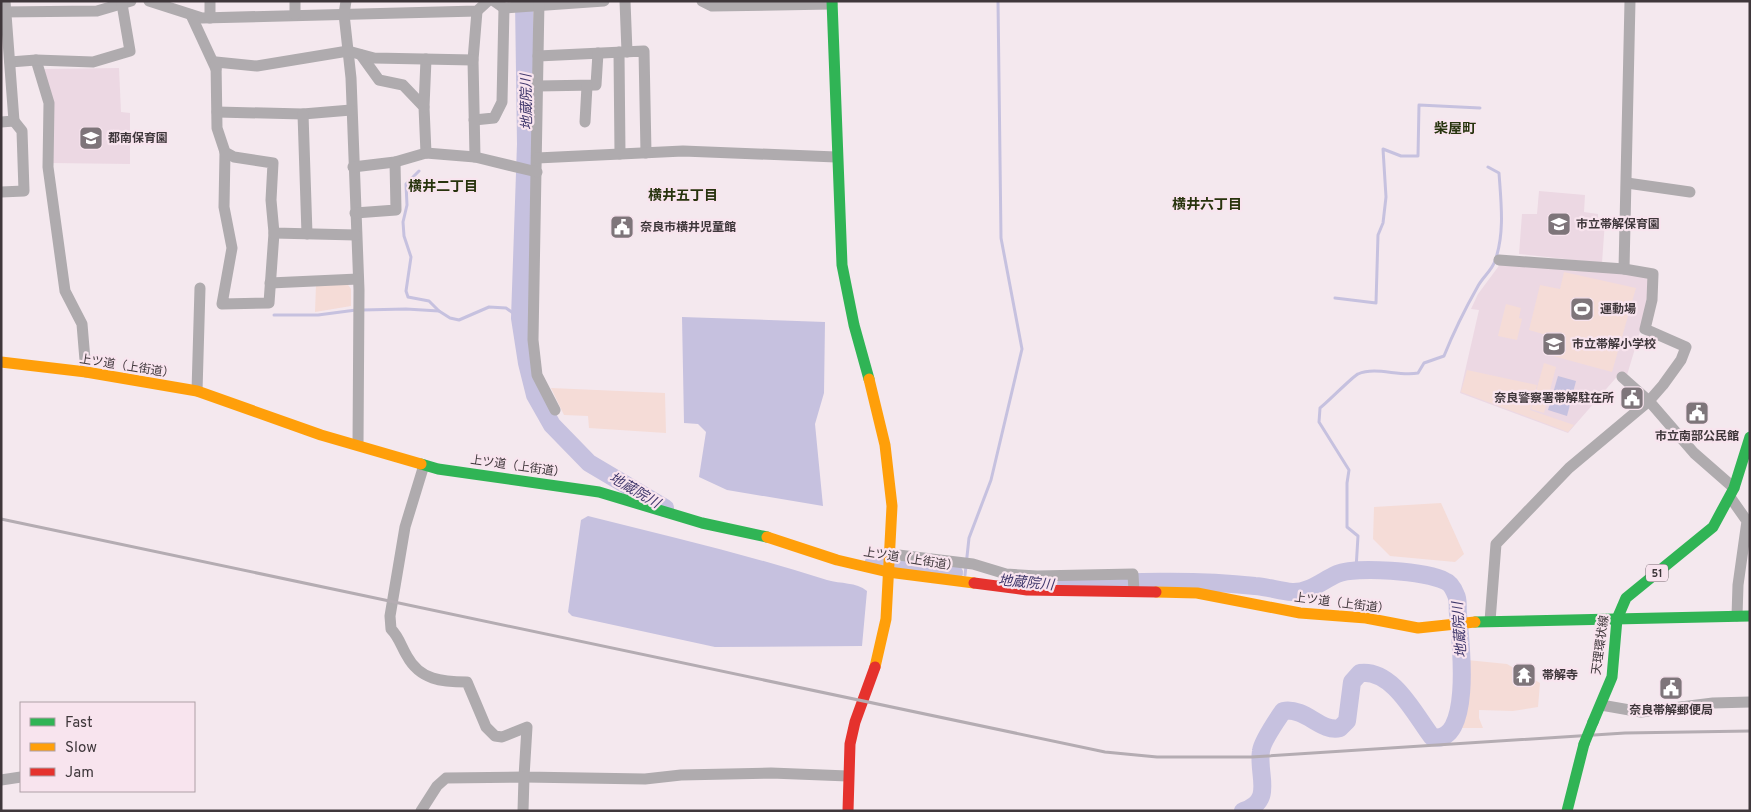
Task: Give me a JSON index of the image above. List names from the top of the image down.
{
  "streets": {
    "street": ["上ツ道（上街道）", "51", "天理環状線"]
  },
  "crossings": [
    ["上ツ道（上街道）", "天理環状線"]
  ],
  "districts": [
    "柴屋町",
    "横井二丁目",
    "横井五丁目",
    "横井六丁目"
  ],
  "water": ["地蔵院川"],
  "places": {
    "school or university": ["都南保育園", "市立帯解保育園", "市立帯解小学校"],
    "public building": [
      "奈良市横井児童館",
      "奈良警察署帯解駐在所",
      "市立南部公民館",
      "奈良帯解郵便局"
    ],
    "sports": ["運動場"],
    "temple": ["帯解寺"]
  },
  "legend": ["Fast", "Slow", "Jam"]
}
